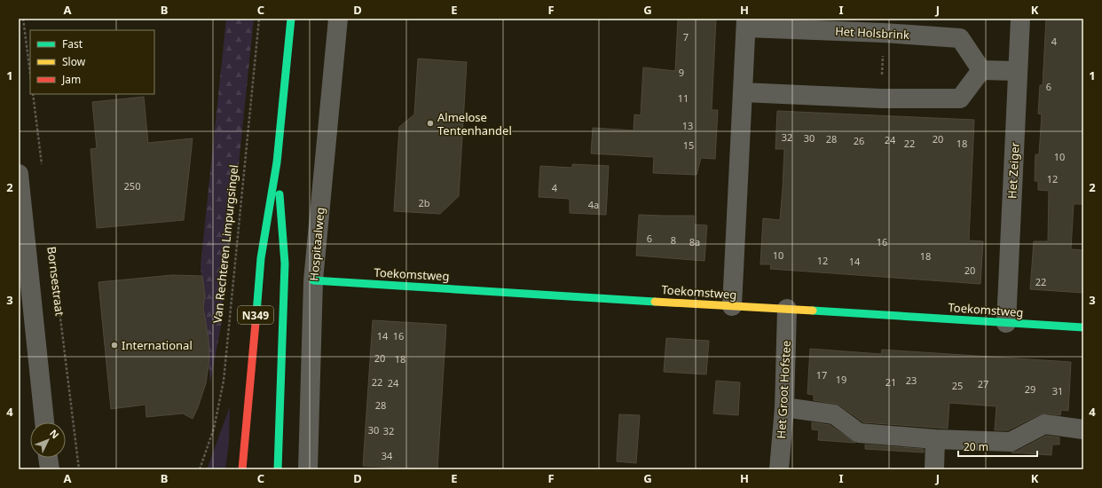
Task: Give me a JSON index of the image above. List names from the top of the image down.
{
  "streets": {
    "street": [
      "Het Holsbrink",
      "Het Zeiger",
      "Hospitaalweg",
      "Toekomstweg",
      "N349",
      "Het Groot Hofstee"
    ],
    "path": ["Van Rechteren Limpurgsingel", "Bornsestraat"]
  },
  "crossings": [
    ["Het Holsbrink", "Toekomstweg"],
    ["Het Zeiger", "Toekomstweg"],
    ["Hospitaalweg", "Toekomstweg"],
    ["Toekomstweg", "Het Groot Hofstee"]
  ],
  "places": ["Almelose Tentenhandel", "International"],
  "house_numbers": [
    "7",
    "4",
    "9",
    "6",
    "11",
    "13",
    "32",
    "30",
    "28",
    "20",
    "24",
    "26",
    "22",
    "18",
    "15",
    "10",
    "12",
    "250",
    "4",
    "2b",
    "4a",
    "6",
    "8",
    "8a",
    "16",
    "10",
    "18",
    "12",
    "14",
    "20",
    "22",
    "14",
    "16",
    "20",
    "18",
    "17",
    "19",
    "23",
    "22",
    "21",
    "24",
    "27",
    "25",
    "29",
    "31",
    "28",
    "30",
    "32",
    "34"
  ],
  "legend": ["Fast", "Slow", "Jam"],
  "scale_bar": "20 m",
  "north": "top right",
  "grid": {
    "columns": [
      "A",
      "B",
      "C",
      "D",
      "E",
      "F",
      "G",
      "H",
      "I",
      "J",
      "K"
    ],
    "rows": [
      "1",
      "2",
      "3",
      "4"
    ]
  }
}
